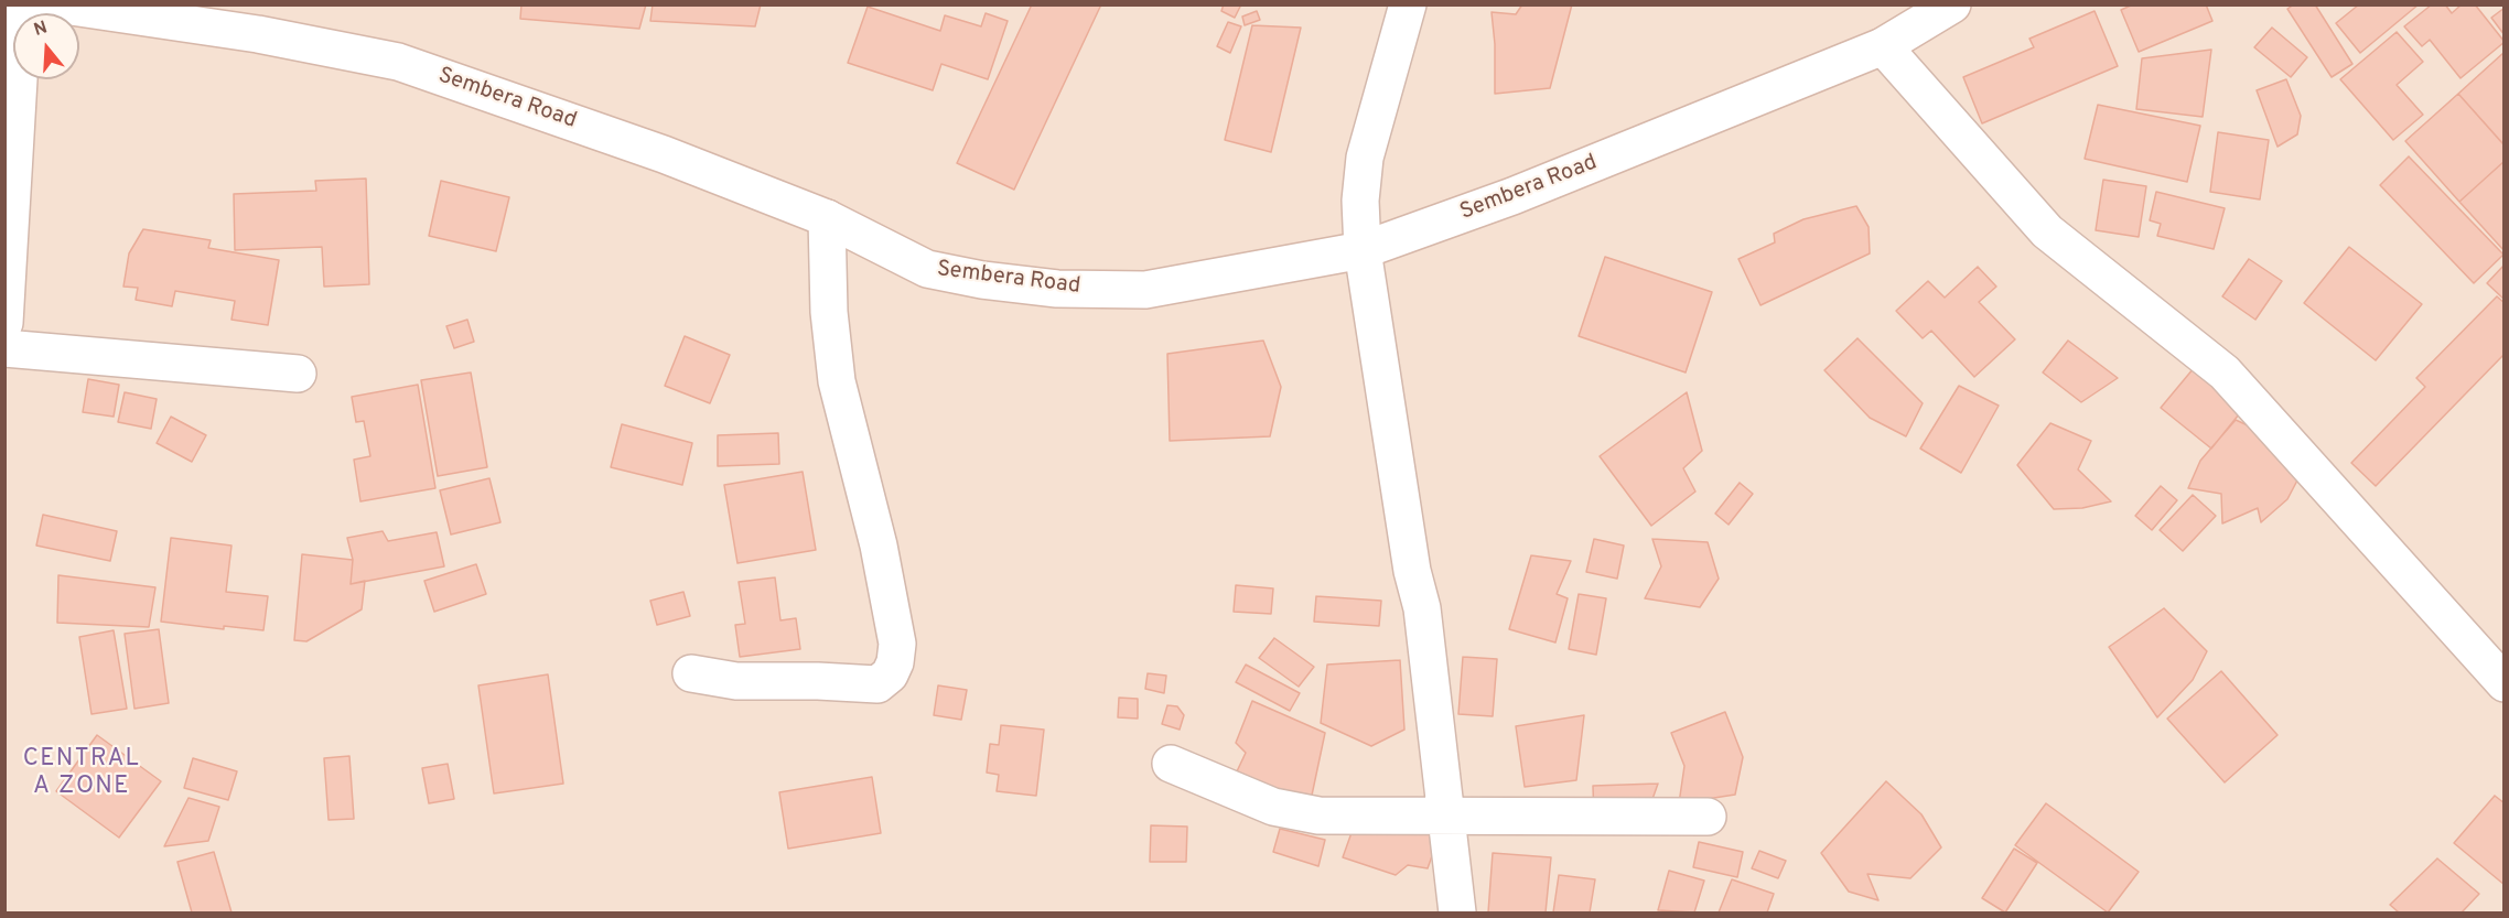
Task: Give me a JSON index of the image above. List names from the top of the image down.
{
  "streets": {
    "street": ["Sembera Road"]
  },
  "districts": ["CENTRAL A ZONE"],
  "north": "top"
}
